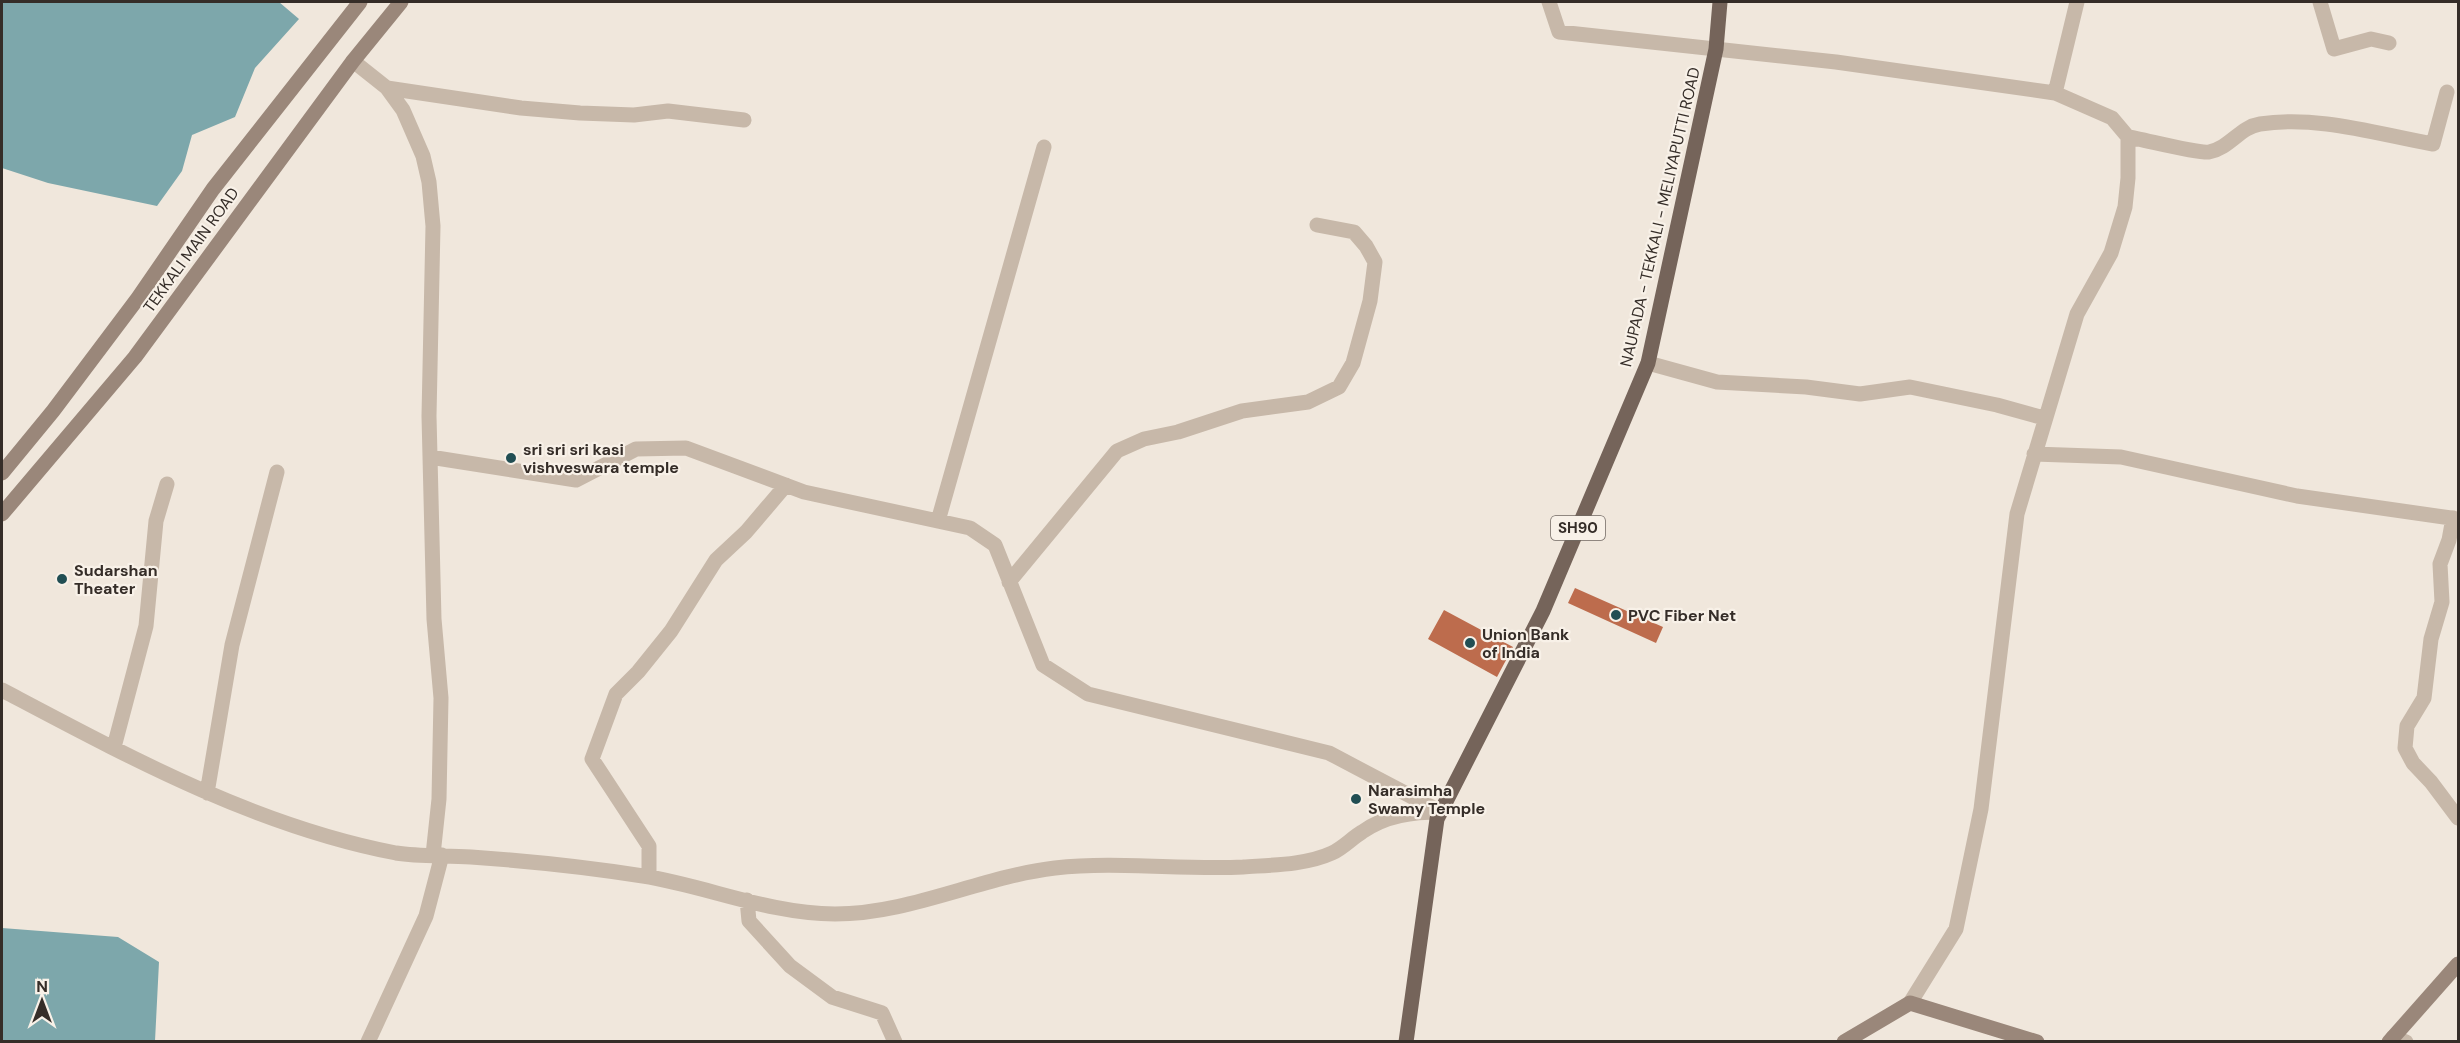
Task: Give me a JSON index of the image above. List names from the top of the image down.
{
  "streets": {
    "main road": ["NAUPADA - TEKKALI - MELIYAPUTTI ROAD", "TEKKALI MAIN ROAD", "SH90"]
  },
  "places": [
    "sri sri sri kasi vishveswara temple",
    "Sudarshan Theater",
    "PVC Fiber Net",
    "Union Bank of India",
    "Narasimha Swamy Temple"
  ],
  "north": "top"
}
